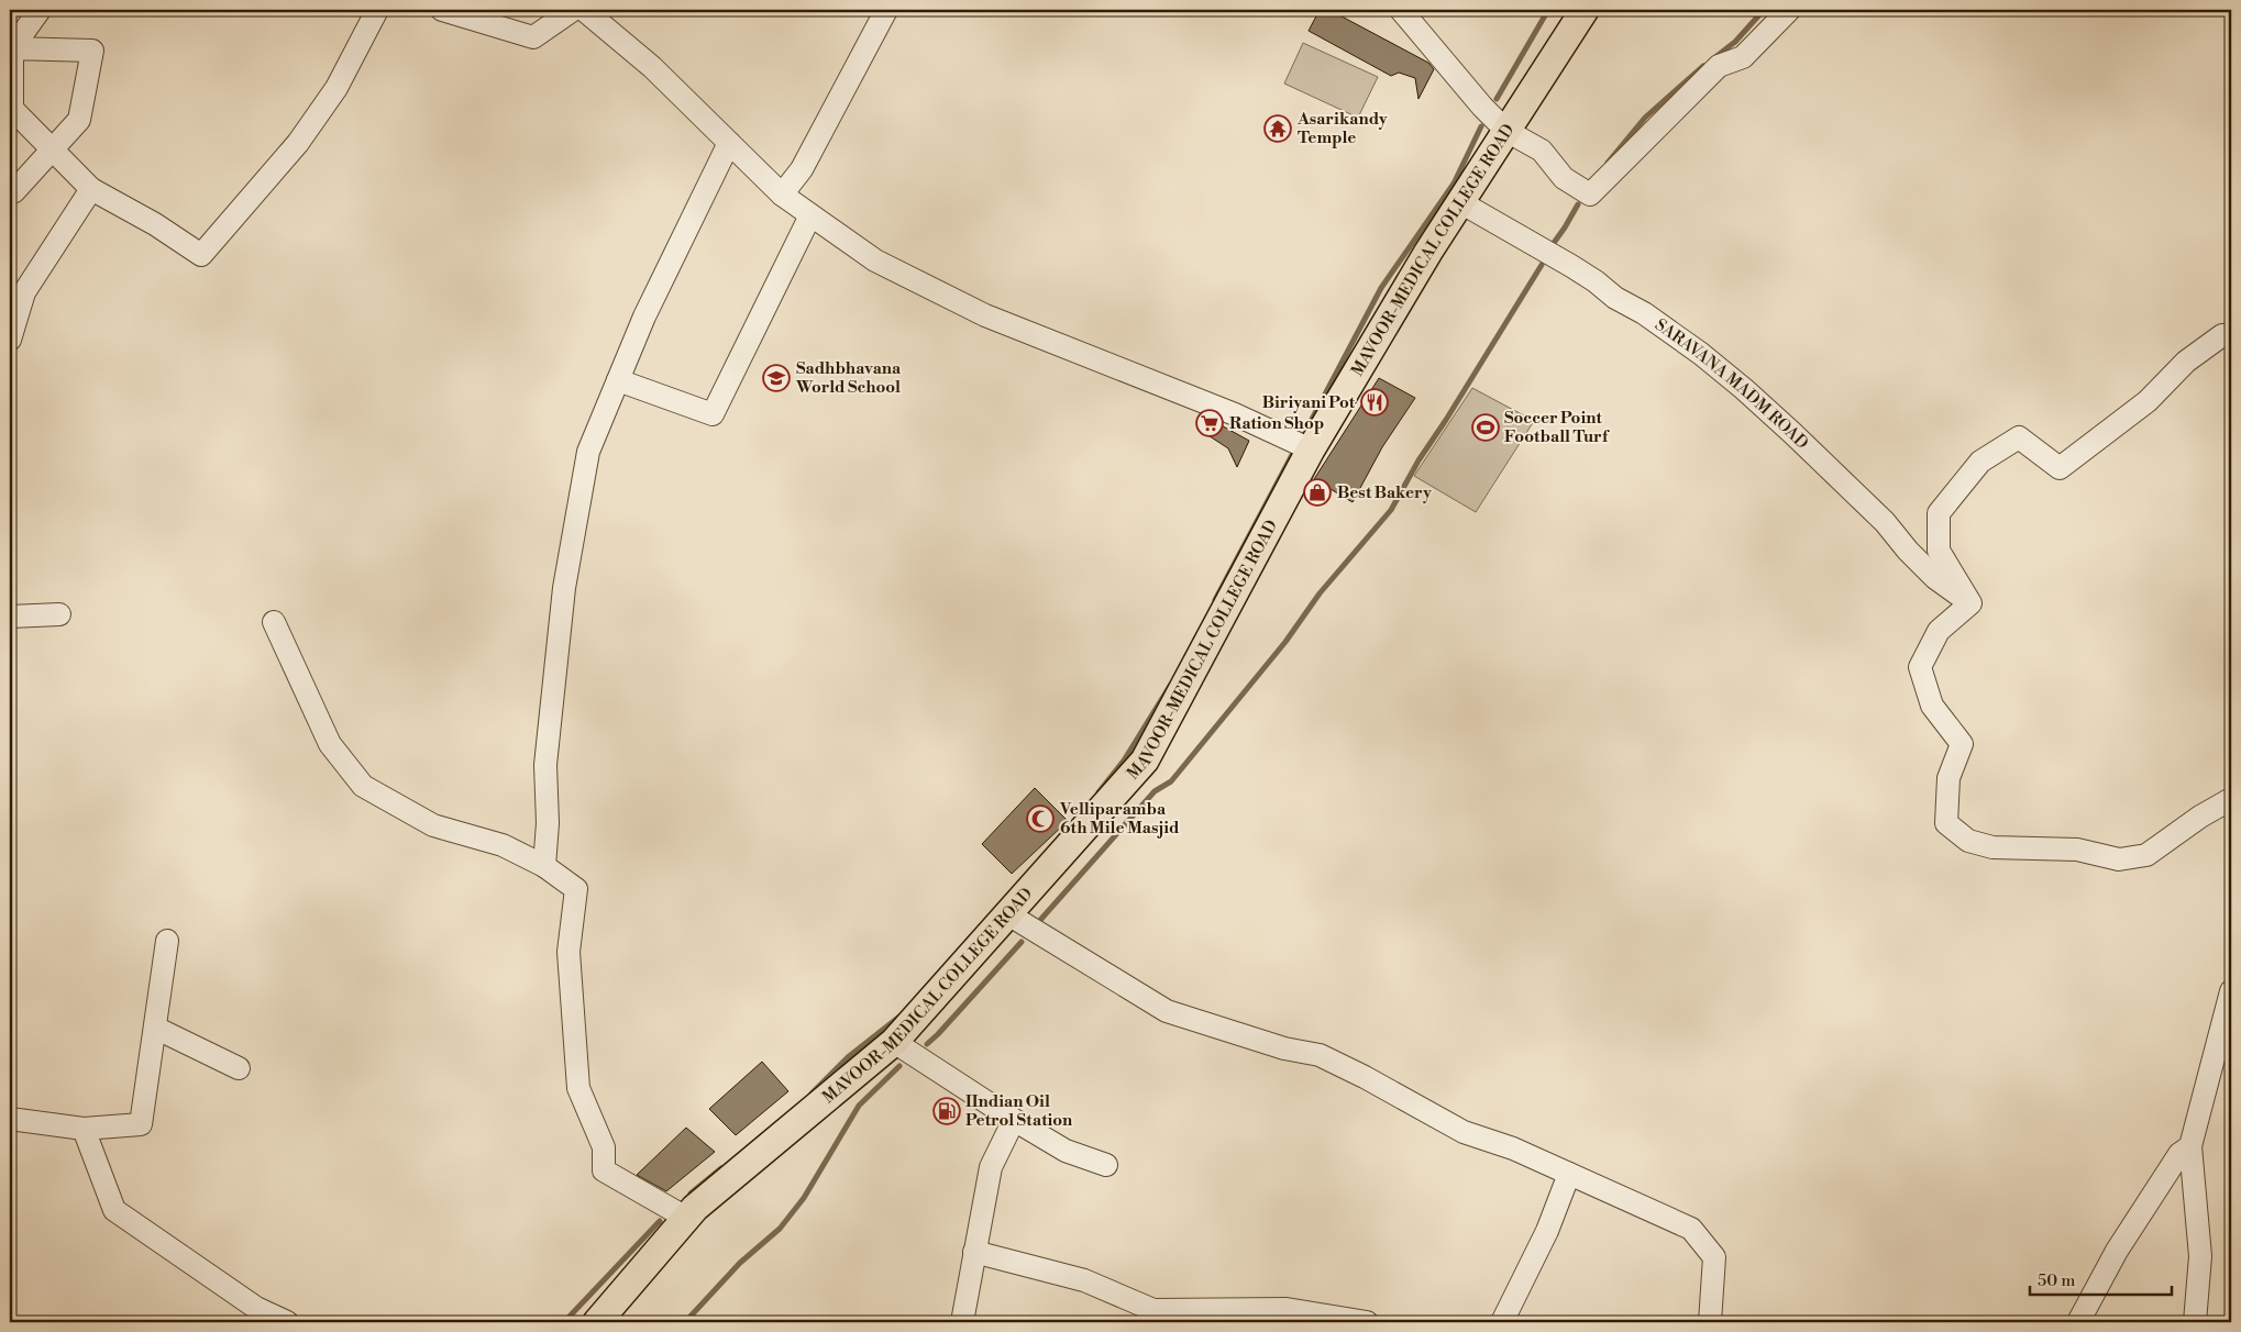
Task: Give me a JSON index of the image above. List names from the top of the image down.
{
  "streets": {
    "main road": ["MAVOOR-MEDICAL COLLEGE ROAD"],
    "street": ["SARAVANA MADM ROAD"]
  },
  "crossings": [
    ["MAVOOR-MEDICAL COLLEGE ROAD", "SARAVANA MADM ROAD"]
  ],
  "places": {
    "temple": ["Asarikandy Temple"],
    "school or university": ["Sadhbhavana World School"],
    "restaurant": ["Biriyani Pot"],
    "supermarket": ["Ration Shop"],
    "sports": ["Soccer Point Football Turf"],
    "shop": ["Best Bakery"],
    "mosque": ["Velliparamba 6th Mile Masjid"],
    "fuel station": ["IIndian Oil Petrol Station"]
  },
  "scale_bar": "50 m"
}
